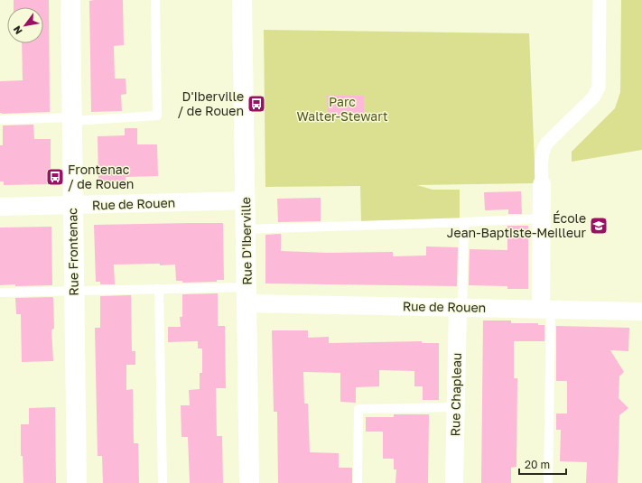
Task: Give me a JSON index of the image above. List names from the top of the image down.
{
  "streets": {
    "main road": ["Rue D'Iberville", "Rue Frontenac"],
    "street": ["Rue de Rouen", "Rue Chapleau"]
  },
  "crossings": [
    ["Rue de Rouen", "Rue D'Iberville"],
    ["Rue de Rouen", "Rue Frontenac"],
    ["Rue de Rouen", "Rue Chapleau"]
  ],
  "parks": ["Parc Walter-Stewart"],
  "places": {
    "bus stop": ["D'Iberville / de Rouen", "Frontenac / de Rouen"],
    "school or university": ["École Jean-Baptiste-Meilleur"]
  },
  "scale_bar": "20 m",
  "north": "bottom left"
}
